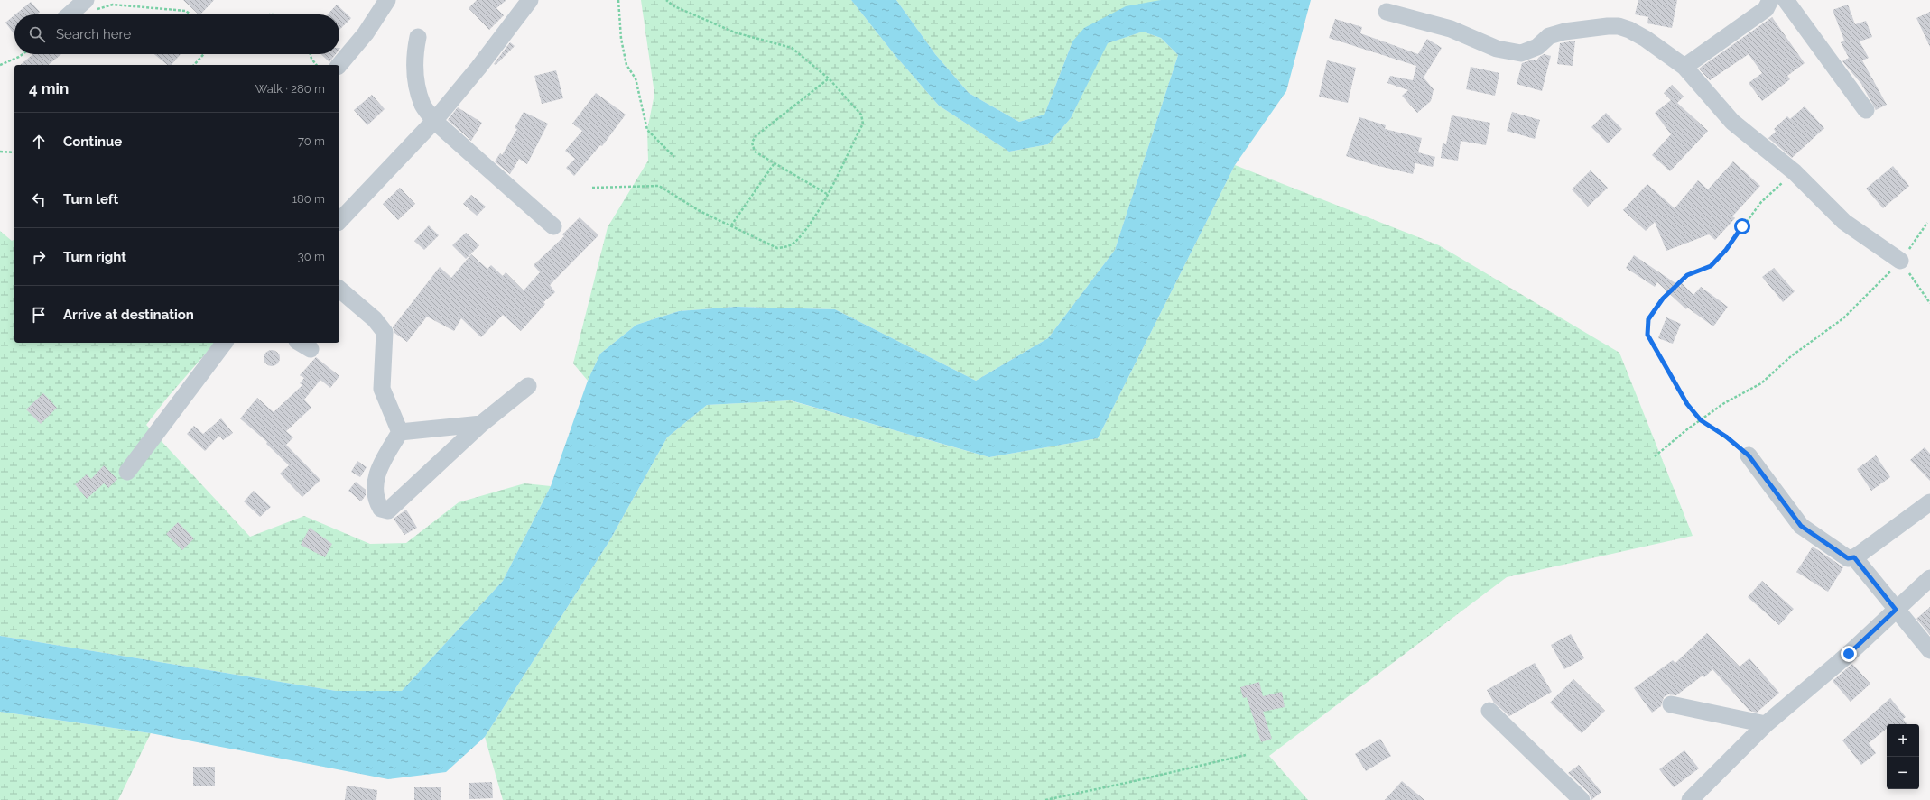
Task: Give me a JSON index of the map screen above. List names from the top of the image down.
{
  "page": {
    "search": "Search here",
    "heading": ["4 min", "Walk · 280 m"],
    "list": [
      ["Continue", "70 m"],
      ["Turn left", "180 m"],
      ["Turn right", "30 m"],
      "Arrive at destination"
    ],
    "map_buttons": ["+", "−"]
  }
}
